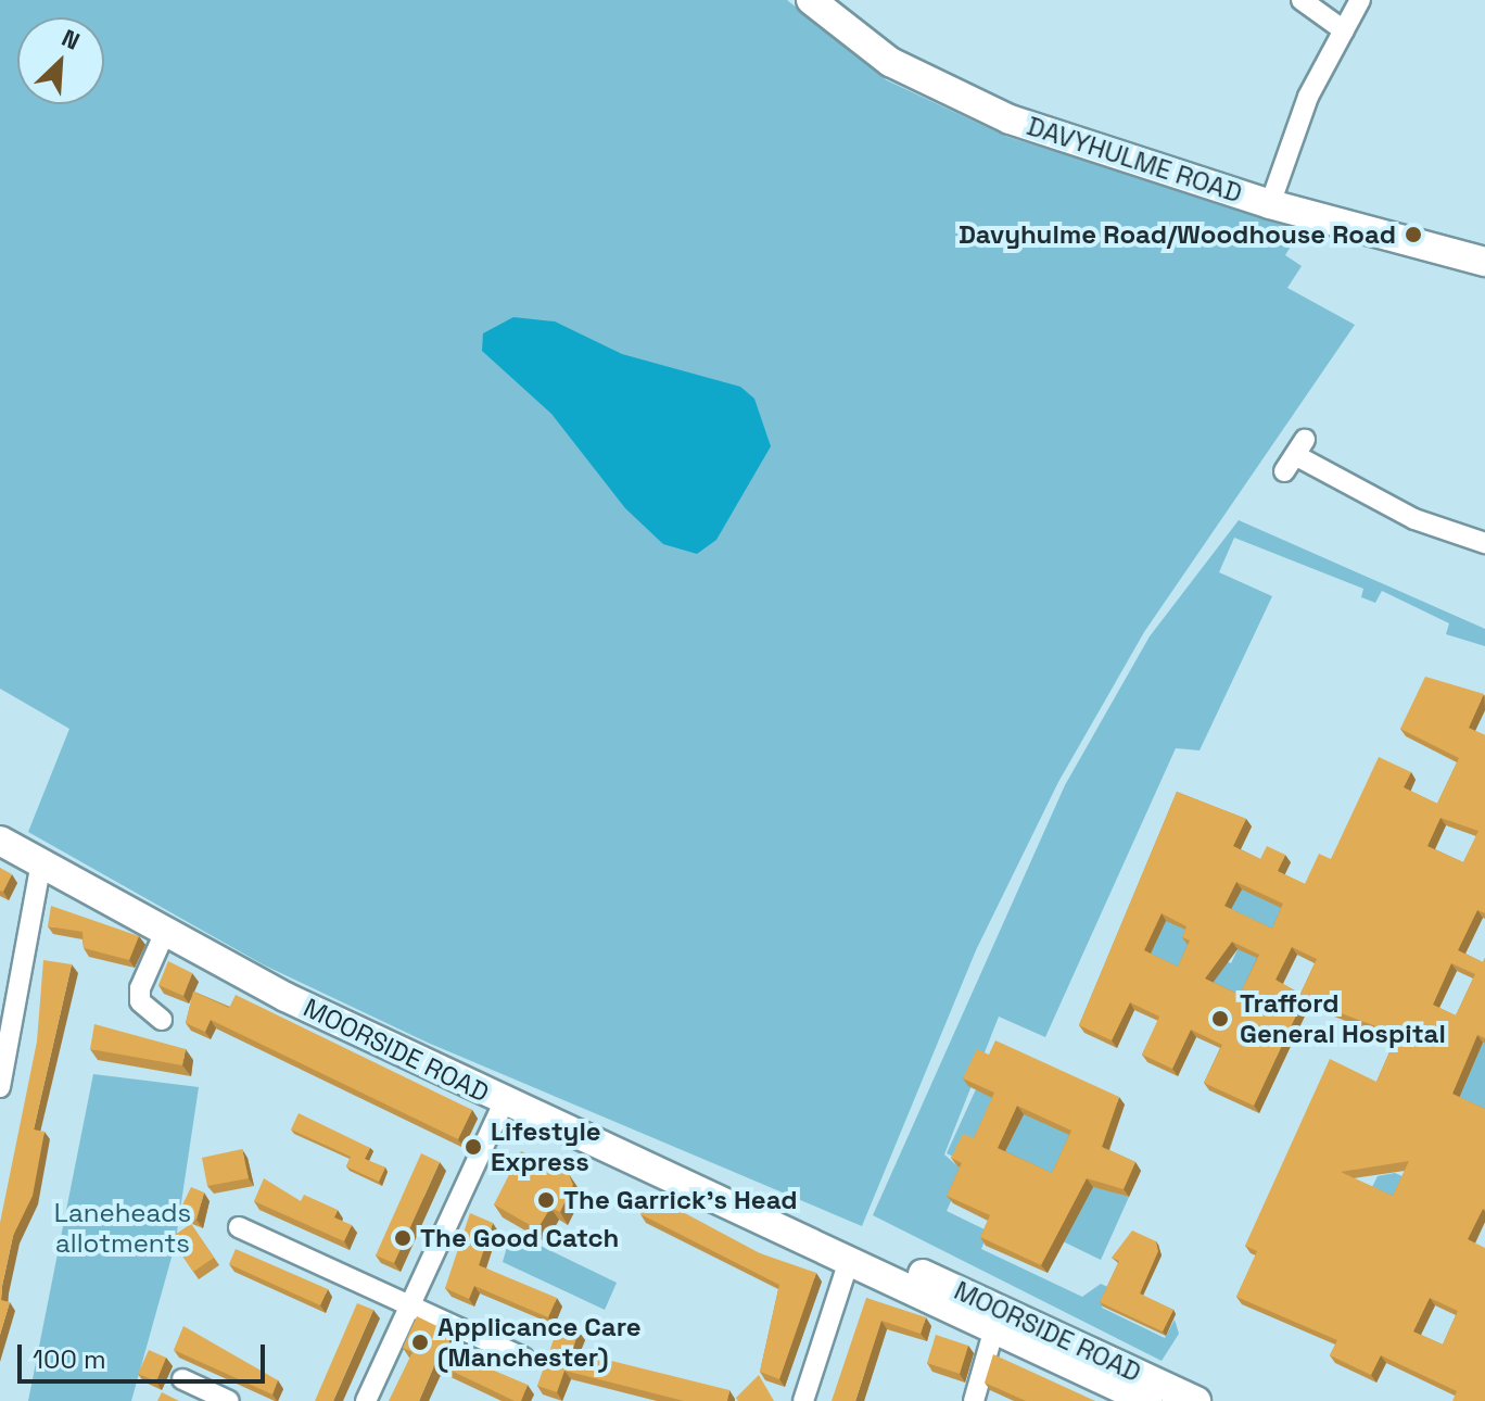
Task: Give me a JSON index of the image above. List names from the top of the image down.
{
  "streets": {
    "street": ["DAVYHULME ROAD", "MOORSIDE ROAD"]
  },
  "parks": ["Laneheads allotments"],
  "places": [
    "Davyhulme Road/Woodhouse Road",
    "Trafford General Hospital",
    "Lifestyle Express",
    "The Garrick's Head",
    "The Good Catch",
    "Applicance Care (Manchester)"
  ],
  "scale_bar": "100 m",
  "north": "top right"
}
